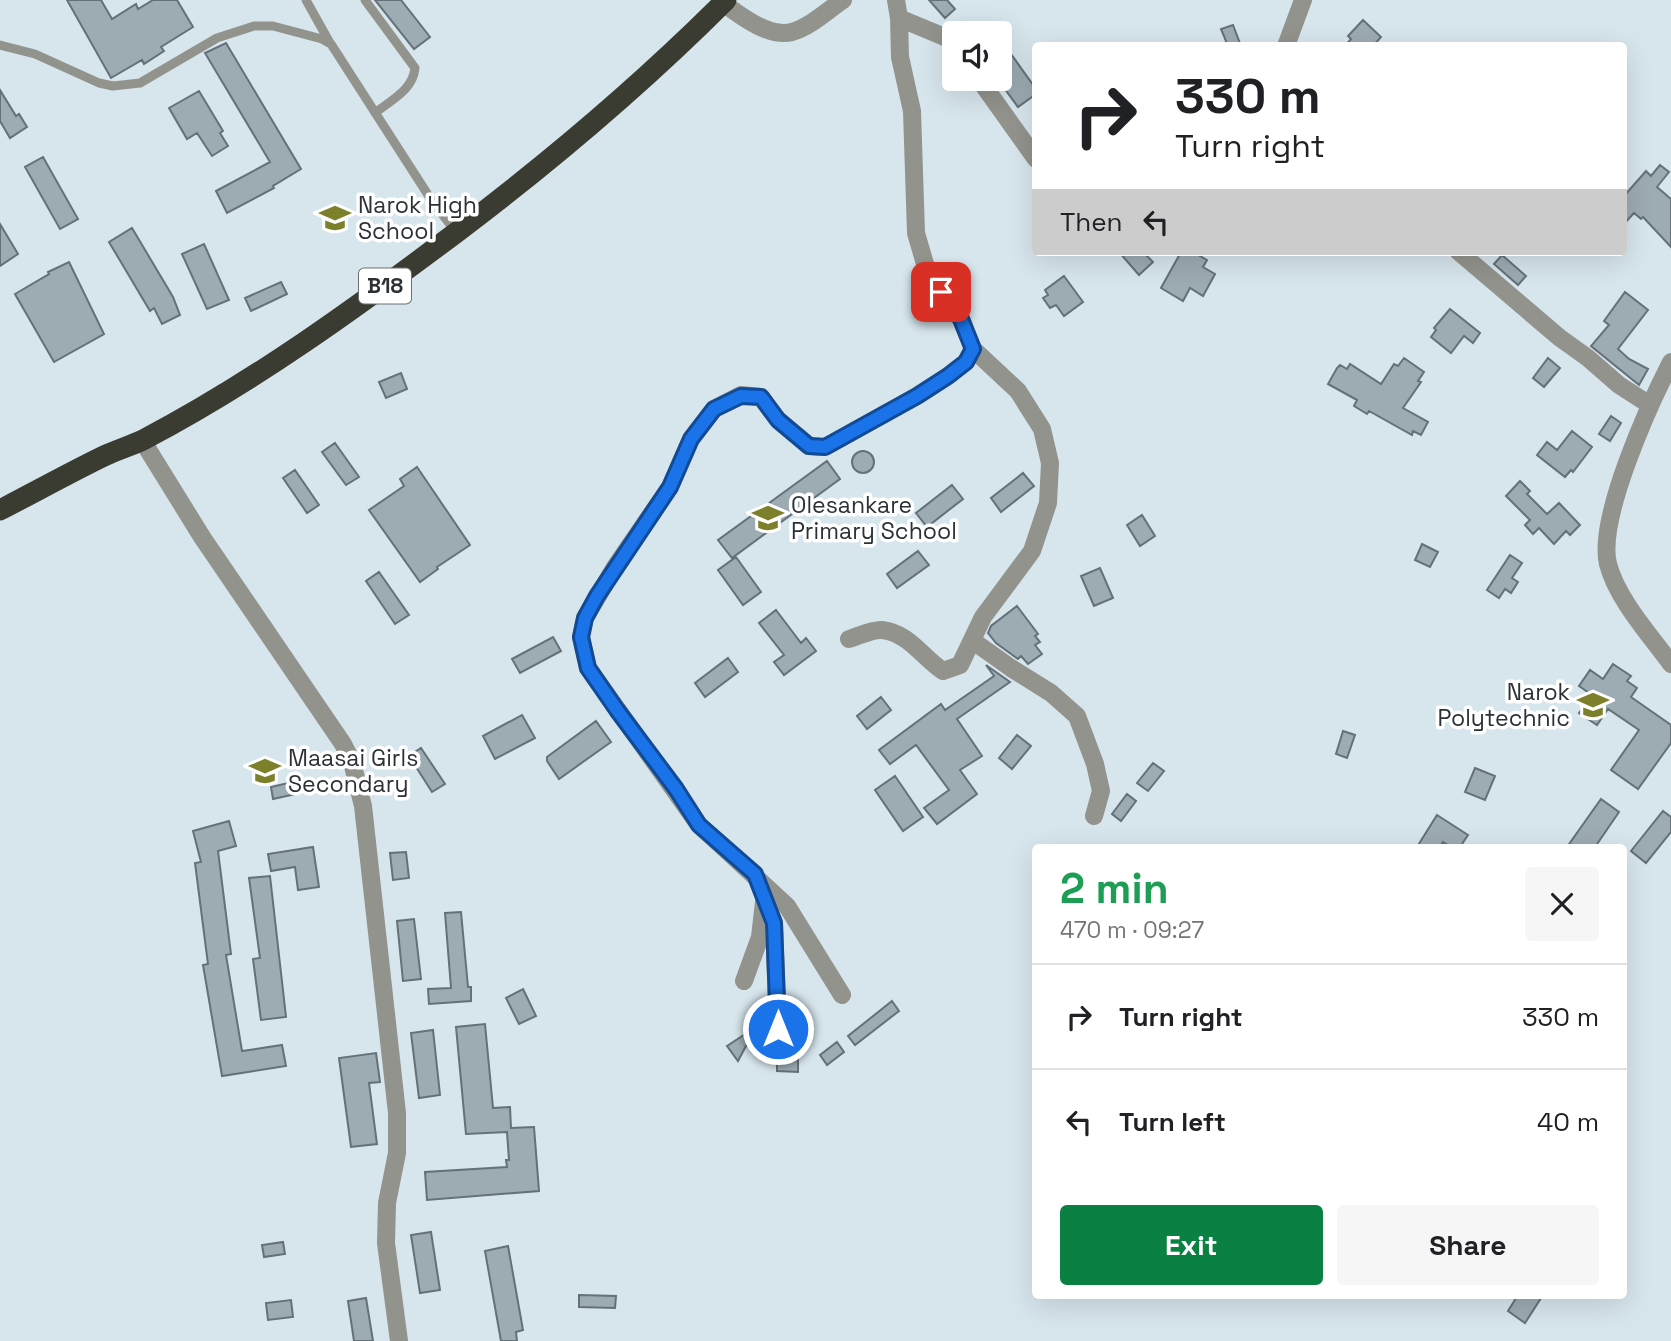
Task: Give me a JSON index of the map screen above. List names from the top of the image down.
{
  "streets": {
    "highway": ["B18"]
  },
  "places": {
    "school or university": [
      "Narok High School",
      "Olesankare Primary School",
      "Narok Polytechnic",
      "Maasai Girls Secondary"
    ]
  },
  "page": {
    "turn": ["330 m", "Turn right"],
    "then": "Then",
    "heading": ["2 min", "470 m · 09:27"],
    "list": [
      {
        "name": "Turn right",
        "value": "330 m"
      },
      {
        "name": "Turn left",
        "value": "40 m"
      }
    ],
    "buttons": ["Exit", "Share"]
  }
}
